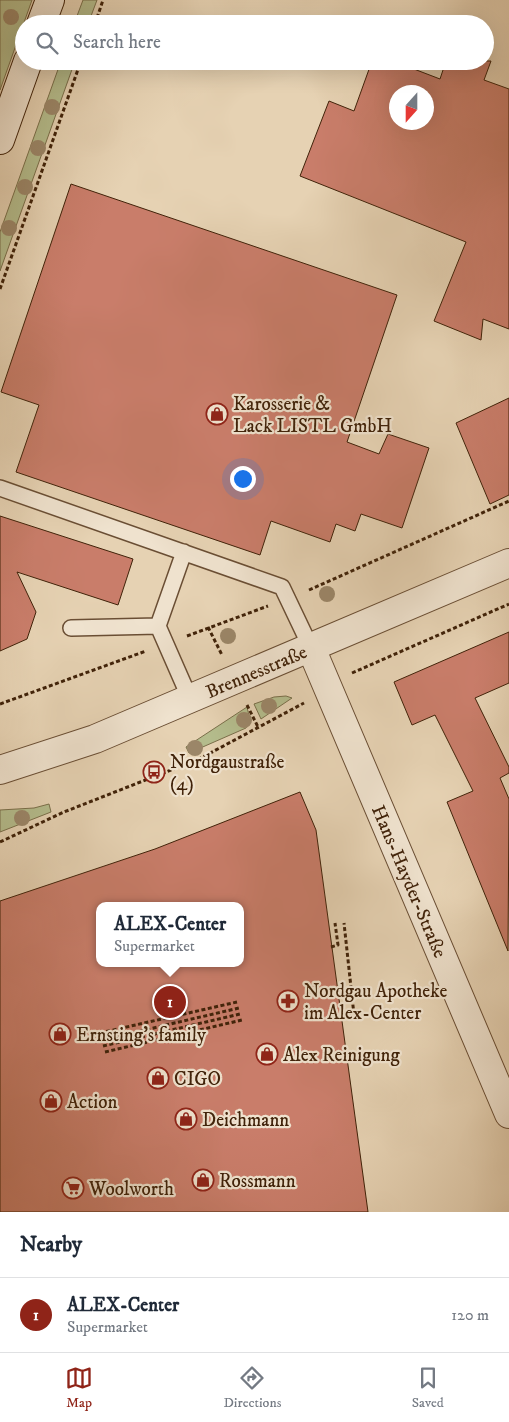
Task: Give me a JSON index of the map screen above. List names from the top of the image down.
{
  "streets": {
    "street": ["Brennesstraße", "Hans-Hayder-Straße"]
  },
  "crossings": [
    ["Brennesstraße", "Hans-Hayder-Straße"]
  ],
  "places": {
    "shop": [
      "Karosserie & Lack LISTL GmbH",
      "Ernsting's family",
      "Alex Reinigung",
      "CIGO",
      "Action",
      "Deichmann",
      "Rossmann"
    ],
    "bus stop": ["Nordgaustraße (4)"],
    "pharmacy": ["Nordgau Apotheke im Alex-Center"],
    "supermarket": ["Woolworth"]
  },
  "north": "bottom",
  "page": {
    "search": "Search here",
    "popup": ["ALEX-Center", "Supermarket"],
    "pins": "1",
    "heading": "Nearby",
    "list": [
      {
        "mark": "1",
        "name": "ALEX-Center",
        "note": "Supermarket",
        "value": "120 m"
      }
    ],
    "nav": ["Map", "Directions", "Saved"]
  }
}
